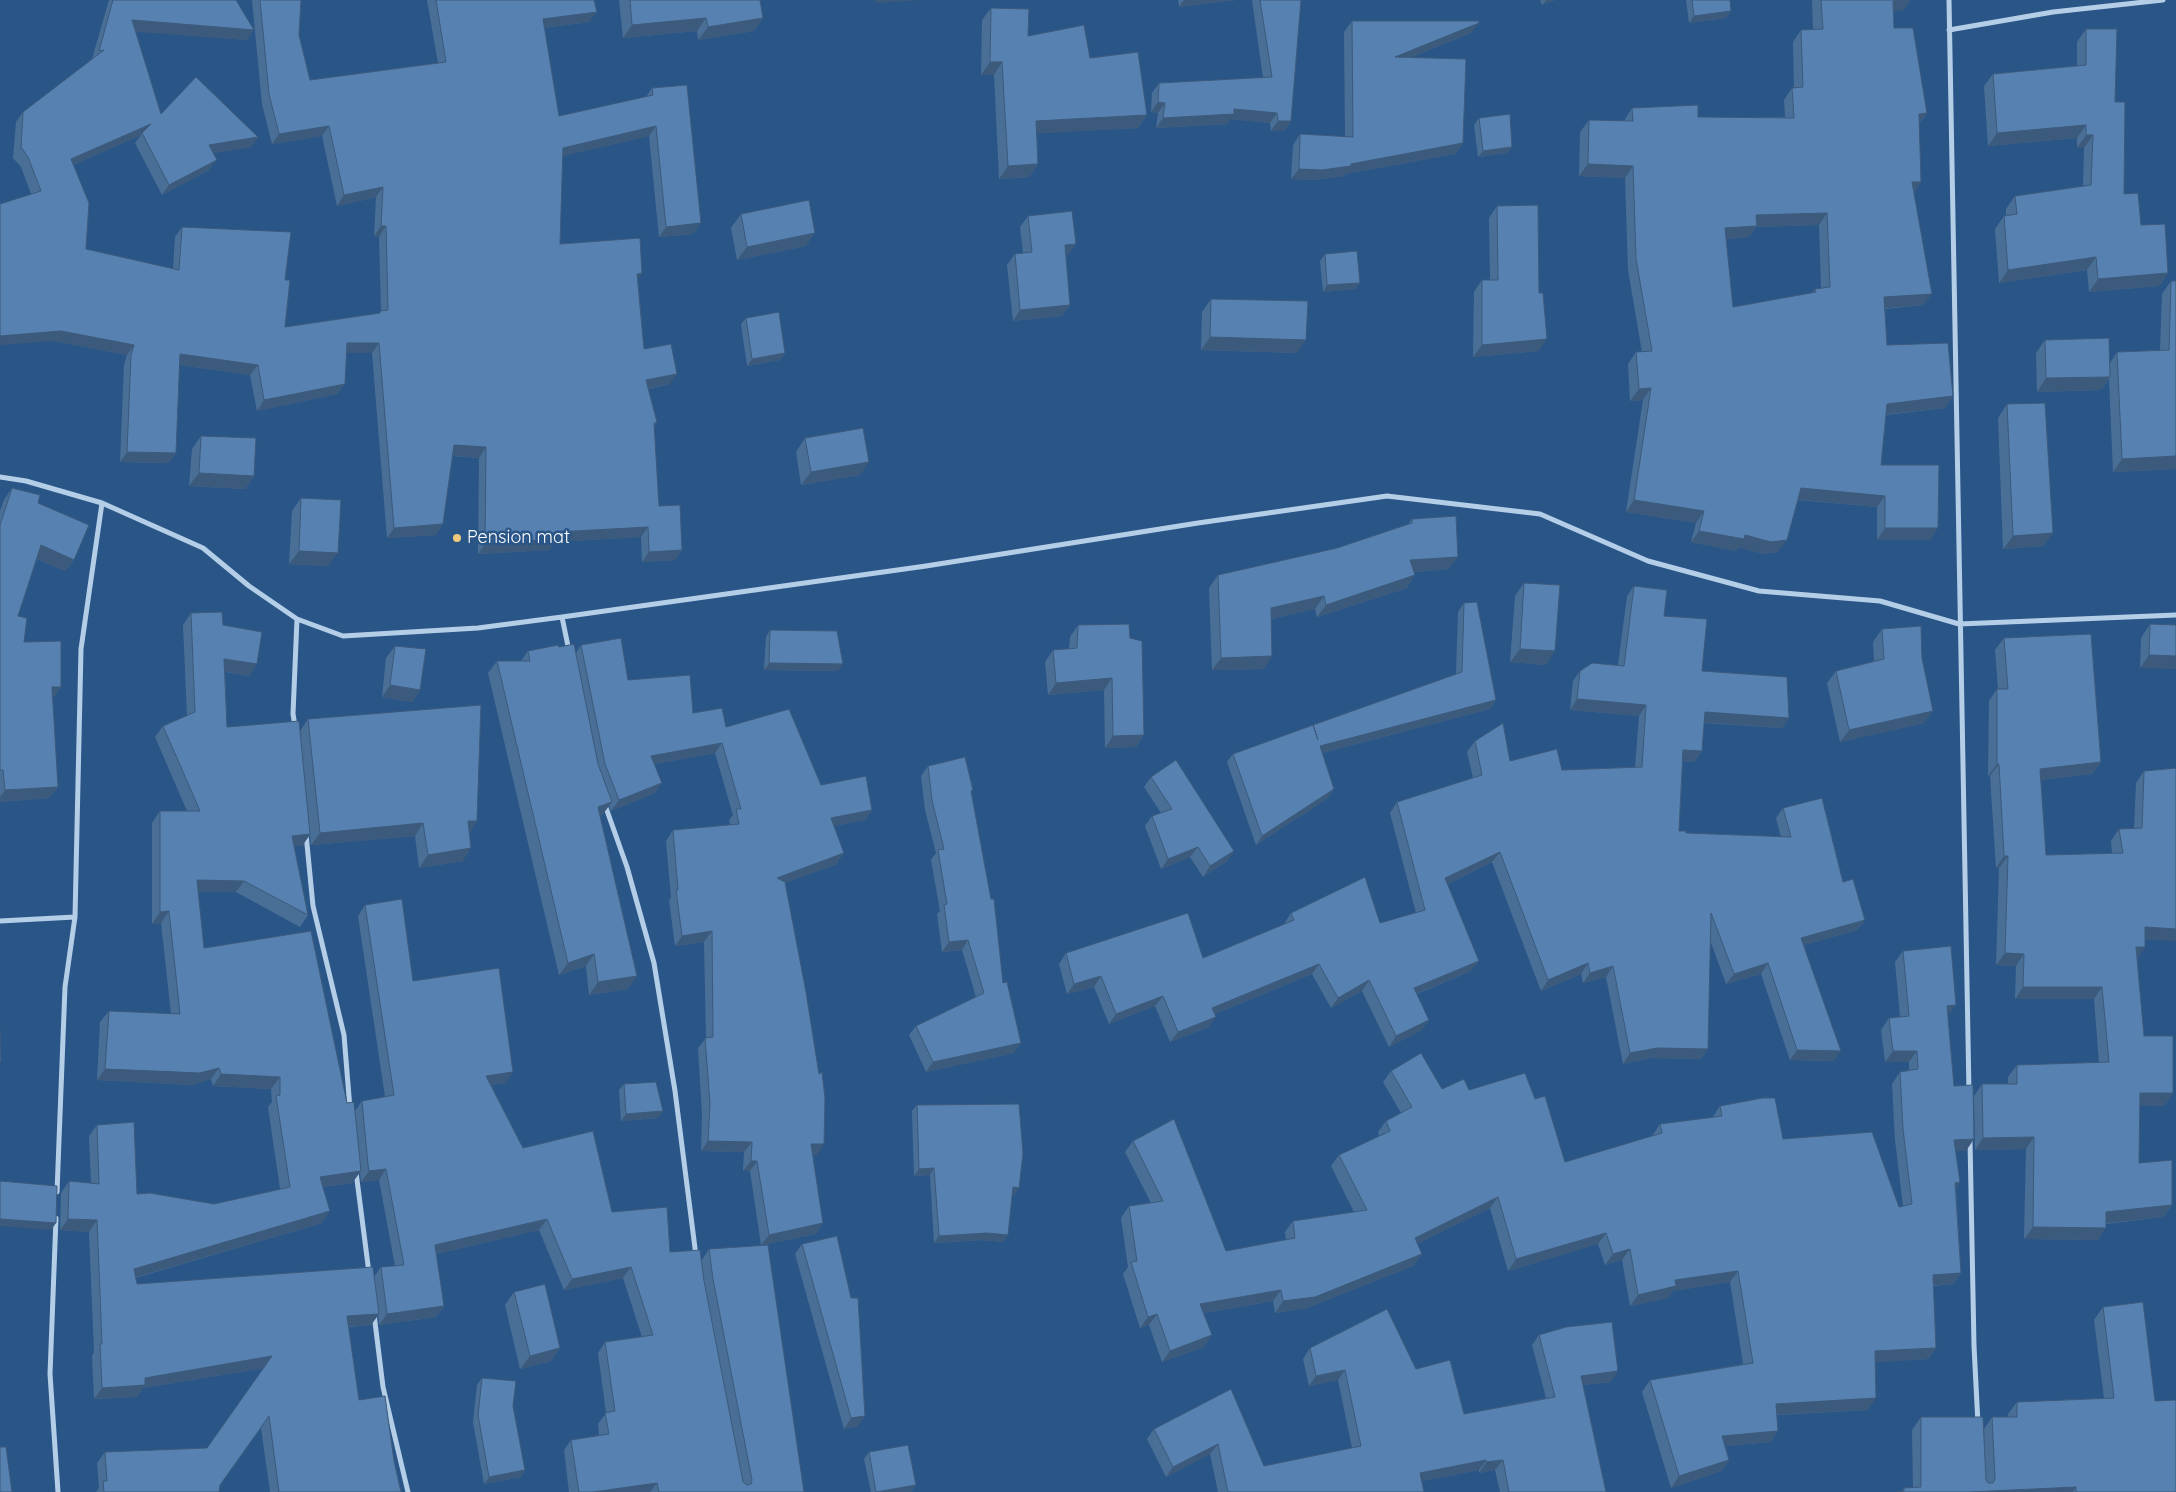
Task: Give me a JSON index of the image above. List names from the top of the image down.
{
  "places": ["Pension mat"]
}
